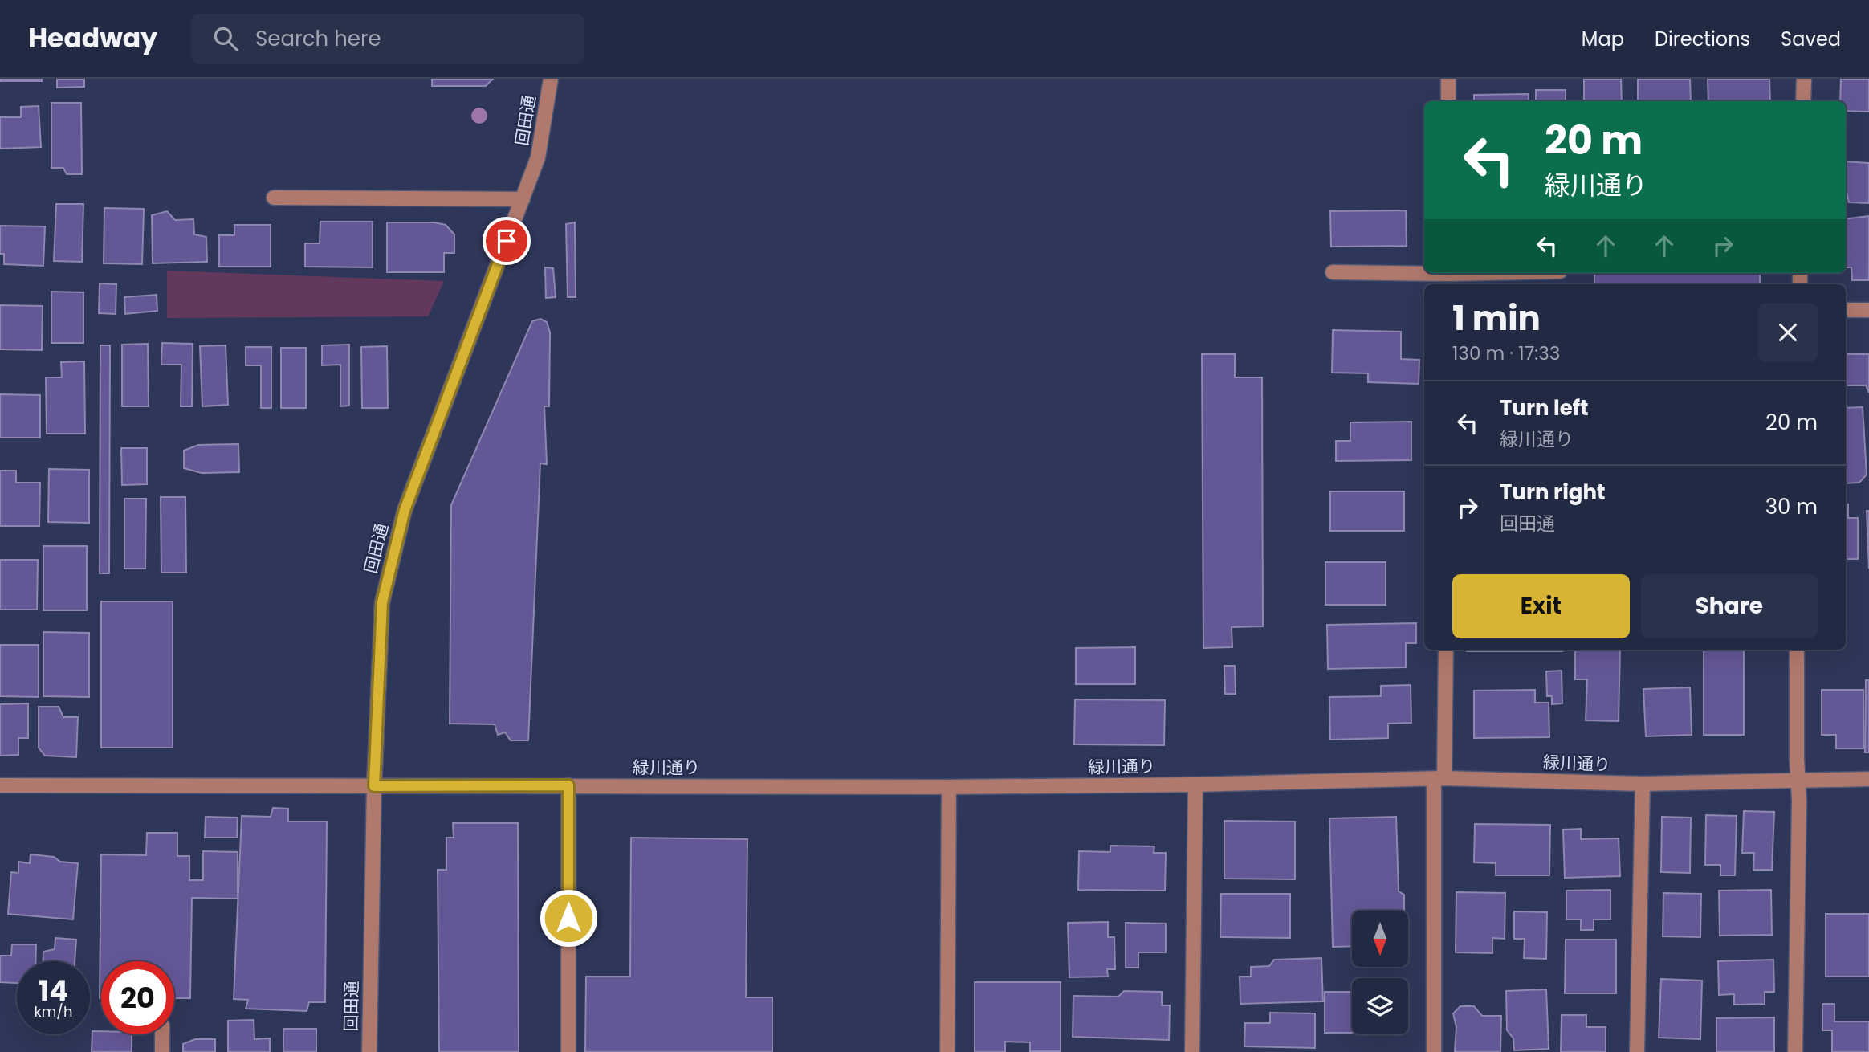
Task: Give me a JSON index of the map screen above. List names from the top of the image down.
{
  "streets": {
    "street": ["回田通", "緑川通り"]
  },
  "crossings": [
    ["回田通", "緑川通り"]
  ],
  "north": "bottom",
  "page": {
    "header": "Headway",
    "search": "Search here",
    "nav": ["Map", "Directions", "Saved"],
    "turn": ["20 m", "緑川通り"],
    "heading": ["1 min", "130 m · 17:33"],
    "list": [
      {
        "name": "Turn left",
        "note": "緑川通り",
        "value": "20 m"
      },
      {
        "name": "Turn right",
        "note": "回田通",
        "value": "30 m"
      }
    ],
    "buttons": ["Exit", "Share"],
    "speed": "14 km/h",
    "limit": "20"
  }
}
